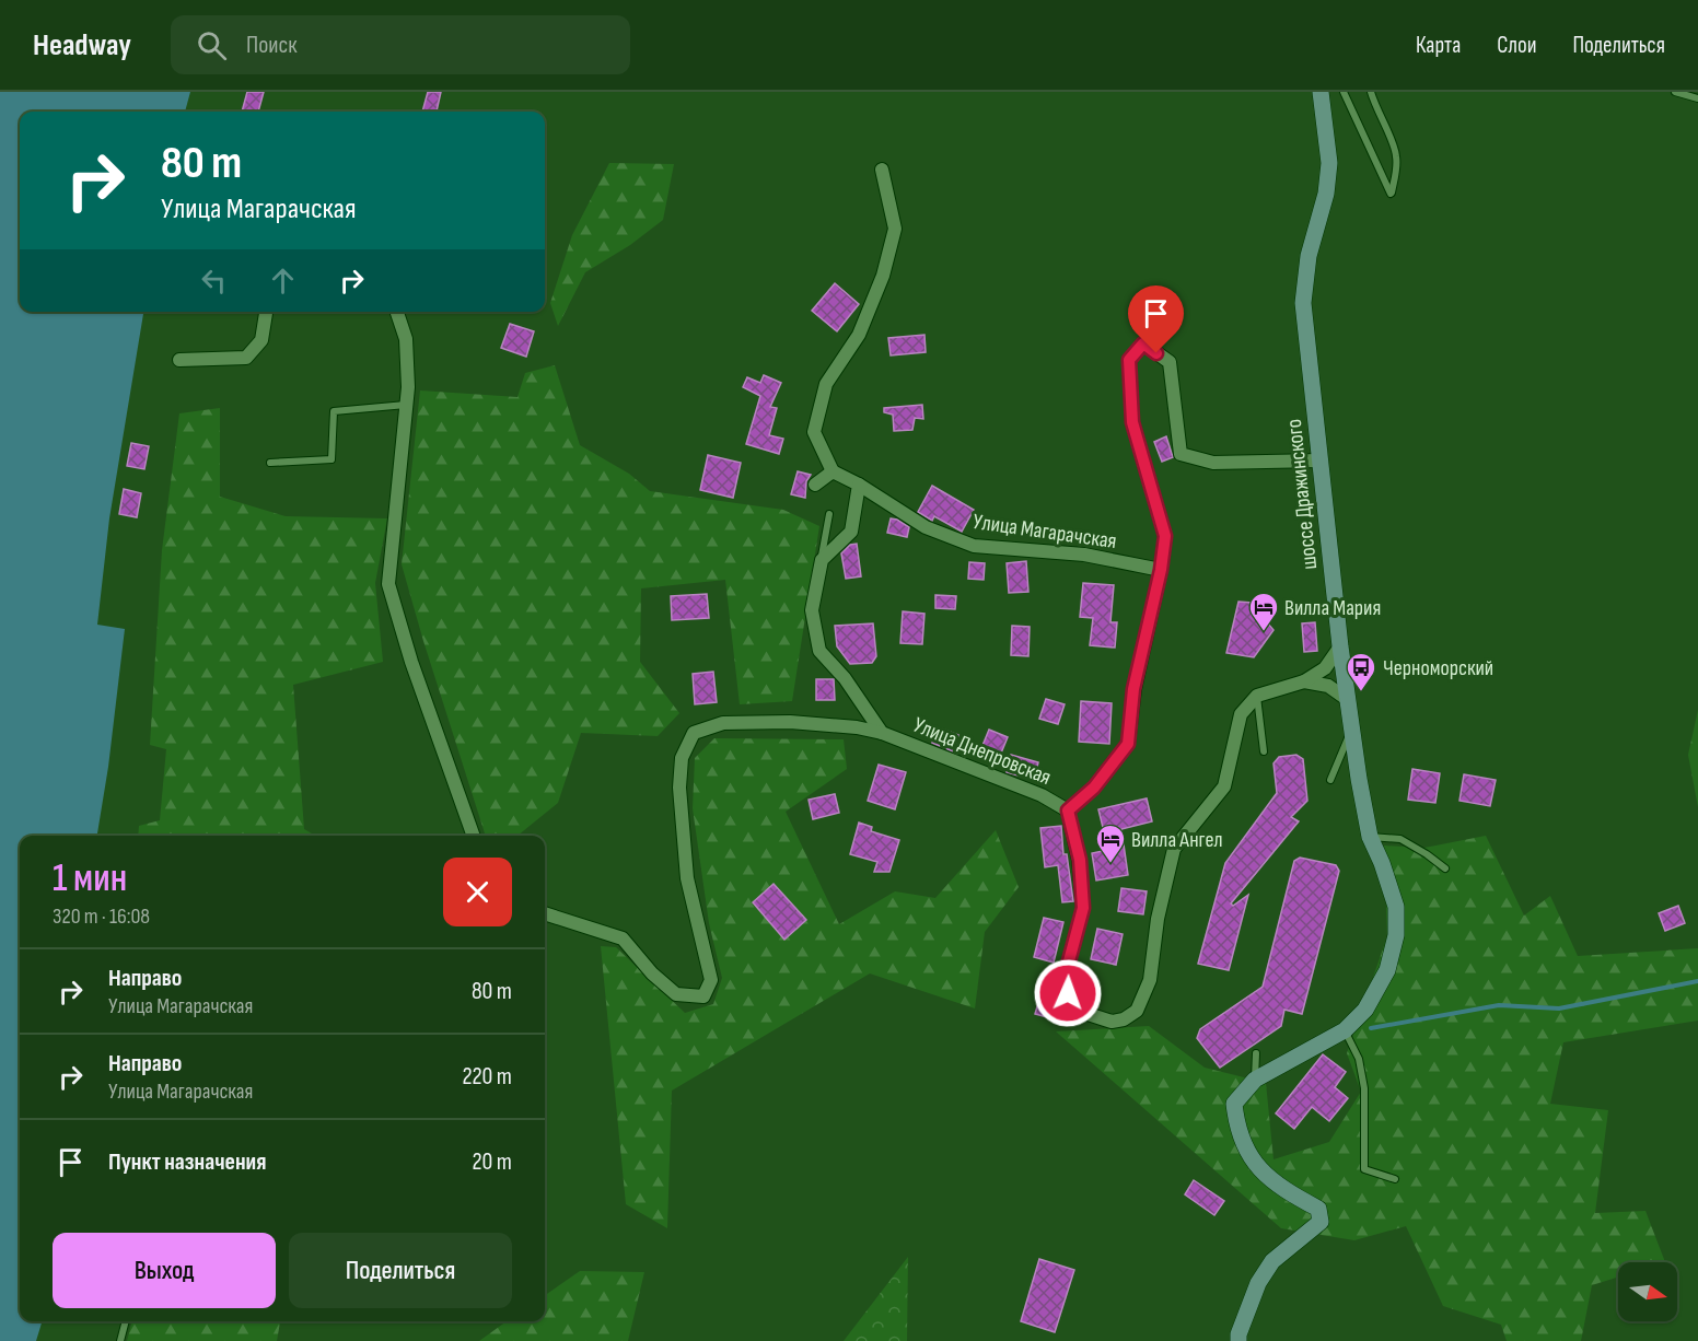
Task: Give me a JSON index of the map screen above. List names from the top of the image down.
{
  "streets": {
    "main road": ["шоссе Дражинского"],
    "street": ["Улица Магарачская", "Улица Днепровская"]
  },
  "places": {
    "hotel": ["Вилла Мария", "Вилла Ангел"],
    "bus stop": ["Черноморский"]
  },
  "north": "right",
  "page": {
    "header": "Headway",
    "search": "Поиск",
    "nav": ["Карта", "Слои", "Поделиться"],
    "turn": ["80 m", "Улица Магарачская"],
    "heading": ["1 мин", "320 m · 16:08"],
    "list": [
      {
        "name": "Направо",
        "note": "Улица Магарачская",
        "value": "80 m"
      },
      {
        "name": "Направо",
        "note": "Улица Магарачская",
        "value": "220 m"
      },
      {
        "name": "Пункт назначения",
        "value": "20 m"
      }
    ],
    "buttons": ["Выход", "Поделиться"]
  }
}
